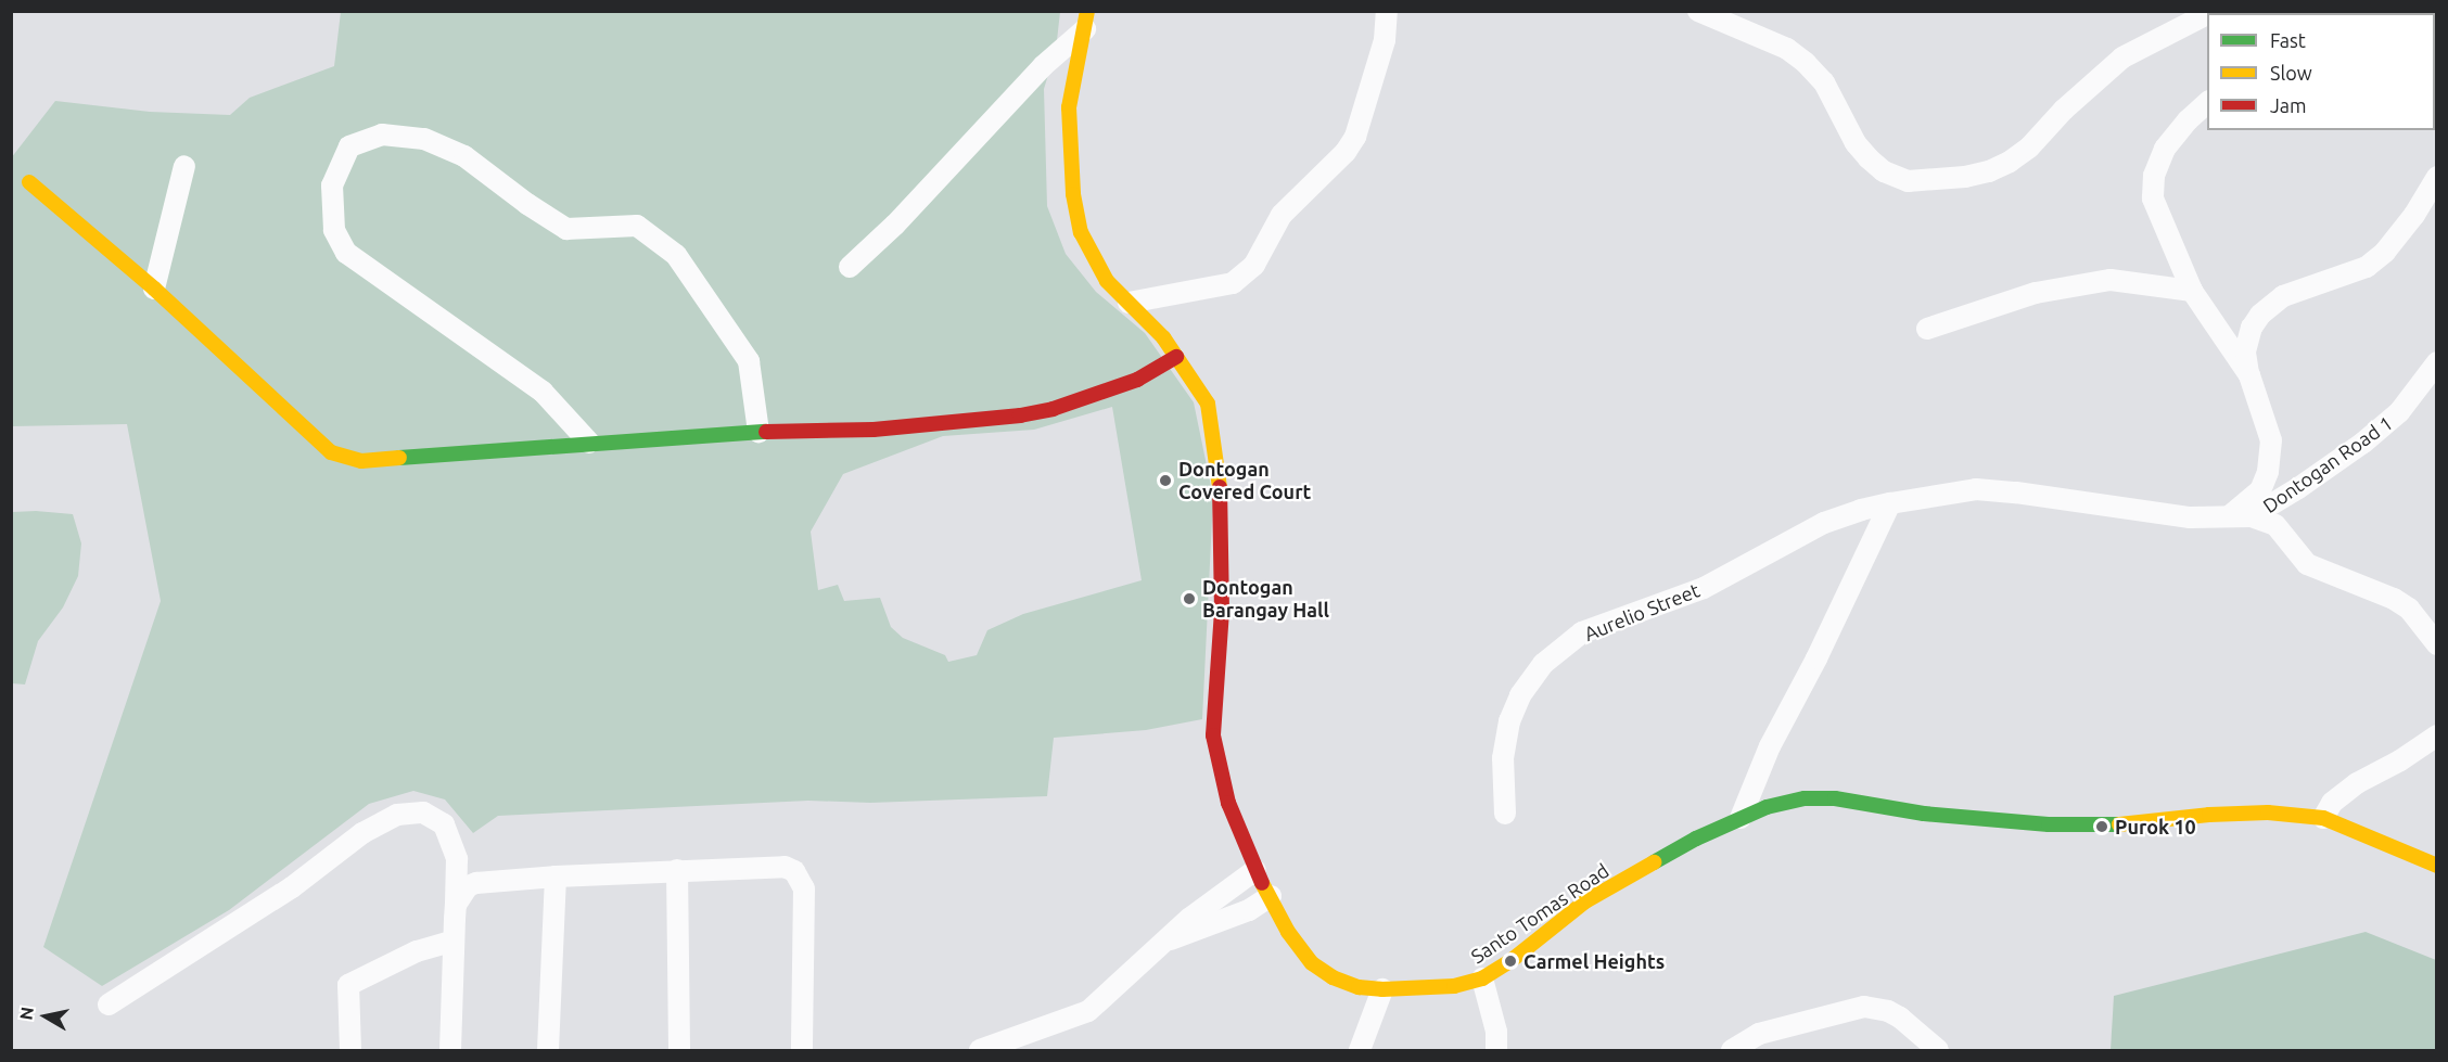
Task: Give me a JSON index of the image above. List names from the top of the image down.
{
  "streets": {
    "street": ["Dontogan Road 1", "Aurelio Street", "Santo Tomas Road"]
  },
  "crossings": [
    ["Dontogan Road 1", "Aurelio Street"]
  ],
  "places": [
    "Dontogan Covered Court",
    "Dontogan Barangay Hall",
    "Purok 10",
    "Carmel Heights"
  ],
  "legend": ["Fast", "Slow", "Jam"],
  "north": "left"
}
